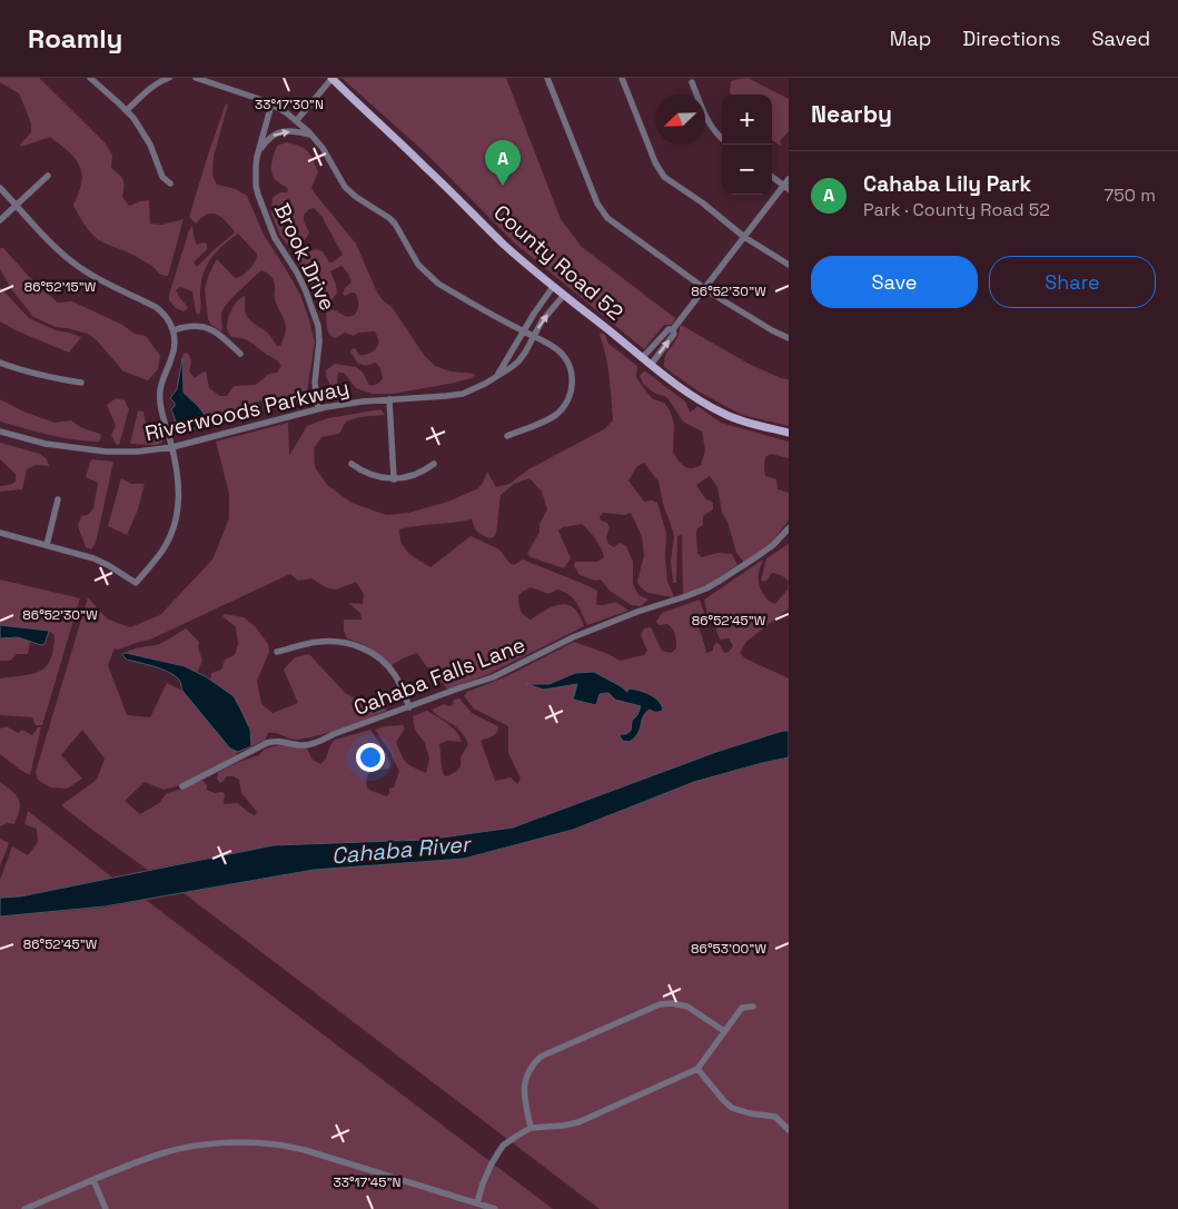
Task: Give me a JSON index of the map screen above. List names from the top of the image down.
{
  "streets": {
    "main road": ["County Road 52"],
    "street": ["Brook Drive", "Riverwoods Parkway", "Cahaba Falls Lane"]
  },
  "crossings": [
    ["Brook Drive", "Riverwoods Parkway"],
    ["County Road 52", "Riverwoods Parkway"]
  ],
  "water": ["Cahaba River"],
  "north": "bottom left",
  "page": {
    "header": "Roamly",
    "nav": ["Map", "Directions", "Saved"],
    "heading": "Nearby",
    "map_buttons": ["+", "−"],
    "pins": "A",
    "list": [
      {
        "mark": "A",
        "name": "Cahaba Lily Park",
        "note": "Park · County Road 52",
        "value": "750 m"
      }
    ],
    "buttons": ["Save", "Share"]
  },
  "coordinates": [
    "33°17'30\"N",
    "86°52'15\"W",
    "86°52'30\"W",
    "86°52'45\"W",
    "86°53'00\"W",
    "33°17'45\"N"
  ]
}
